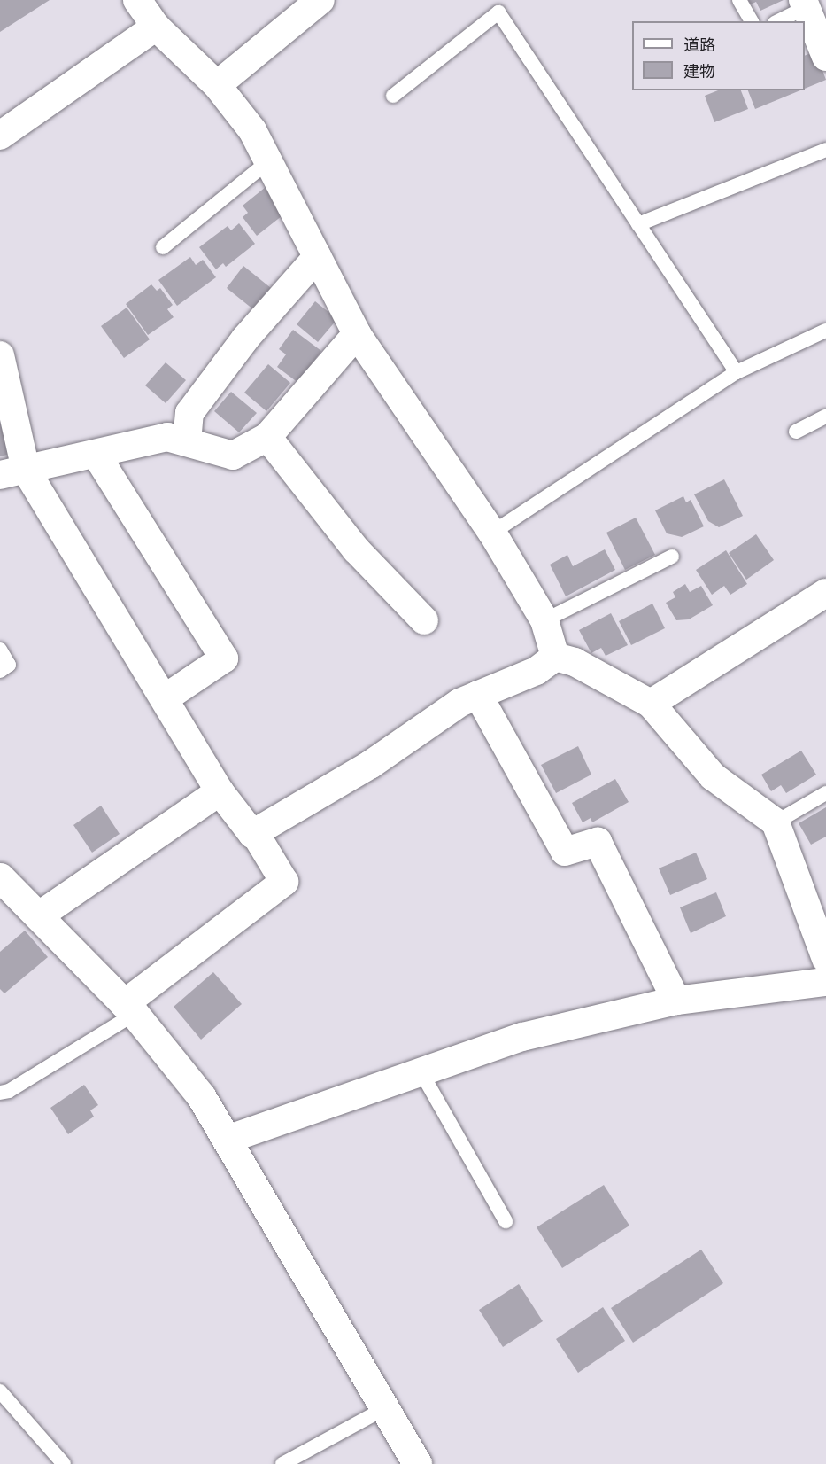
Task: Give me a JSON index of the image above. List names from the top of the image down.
{
  "legend": ["道路", "建物"]
}
